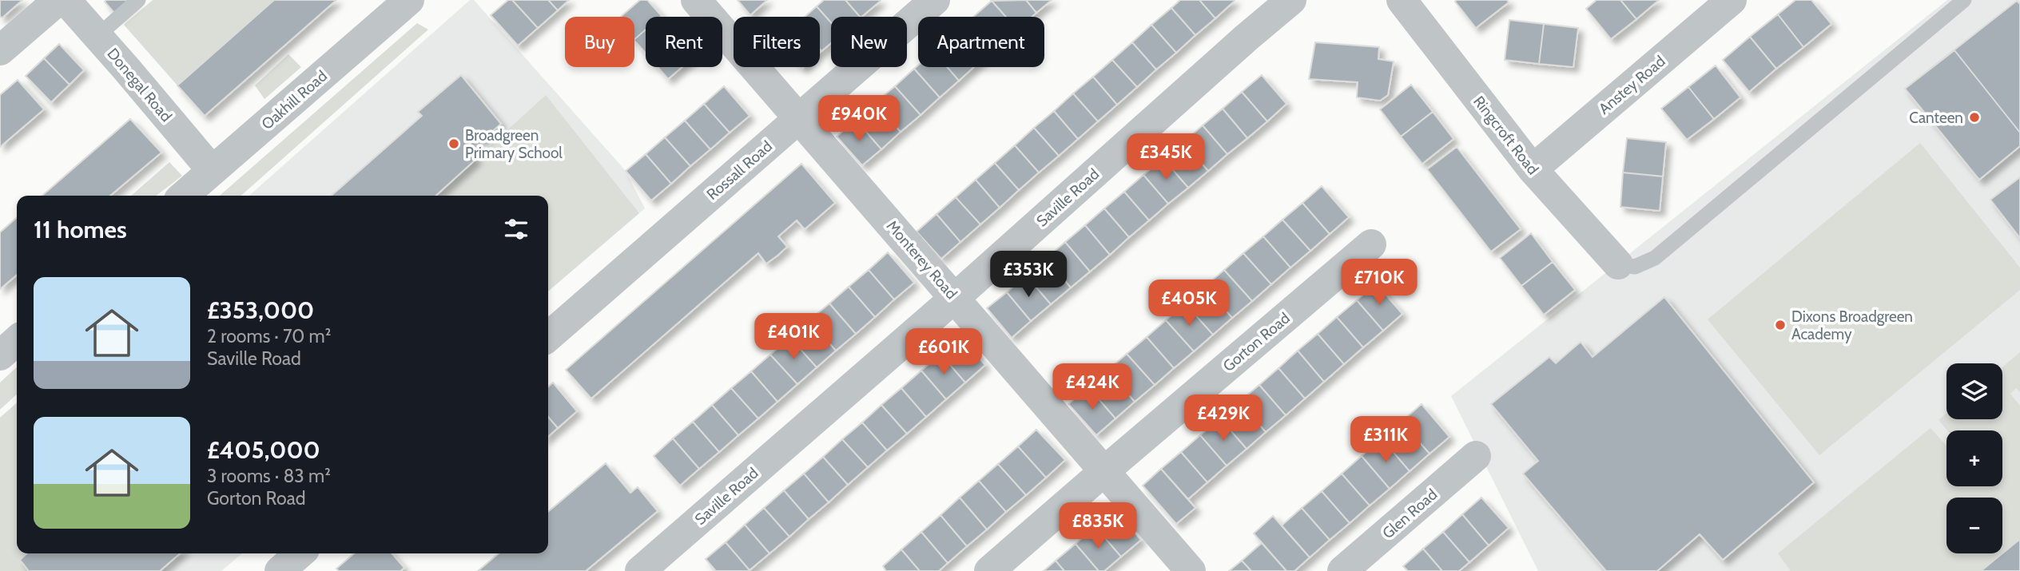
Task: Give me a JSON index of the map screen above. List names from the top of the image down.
{
  "streets": {
    "street": [
      "Donegal Road",
      "Anstey Road",
      "Oakhill Road",
      "Ringcroft Road",
      "Rossall Road",
      "Saville Road",
      "Monterey Road",
      "Gorton Road",
      "Glen Road"
    ]
  },
  "crossings": [
    ["Donegal Road", "Oakhill Road"],
    ["Anstey Road", "Ringcroft Road"],
    ["Rossall Road", "Monterey Road"],
    ["Saville Road", "Monterey Road"],
    ["Monterey Road", "Gorton Road"]
  ],
  "places": ["Canteen", "Broadgreen Primary School", "Dixons Broadgreen Academy"],
  "page": {
    "chip": [
      "Buy",
      "Rent",
      "Filters",
      "New",
      "Apartment"
    ],
    "price": [
      "£940K",
      "£345K",
      "£353K",
      "£710K",
      "£405K",
      "£401K",
      "£601K",
      "£424K",
      "£429K",
      "£311K",
      "£835K"
    ],
    "heading": "11 homes",
    "list": [
      {
        "name": "£353,000",
        "note": "2 rooms · 70 m² · Saville Road"
      },
      {
        "name": "£405,000",
        "note": "3 rooms · 83 m² · Gorton Road"
      }
    ],
    "map_buttons": ["+", "−"]
  }
}
